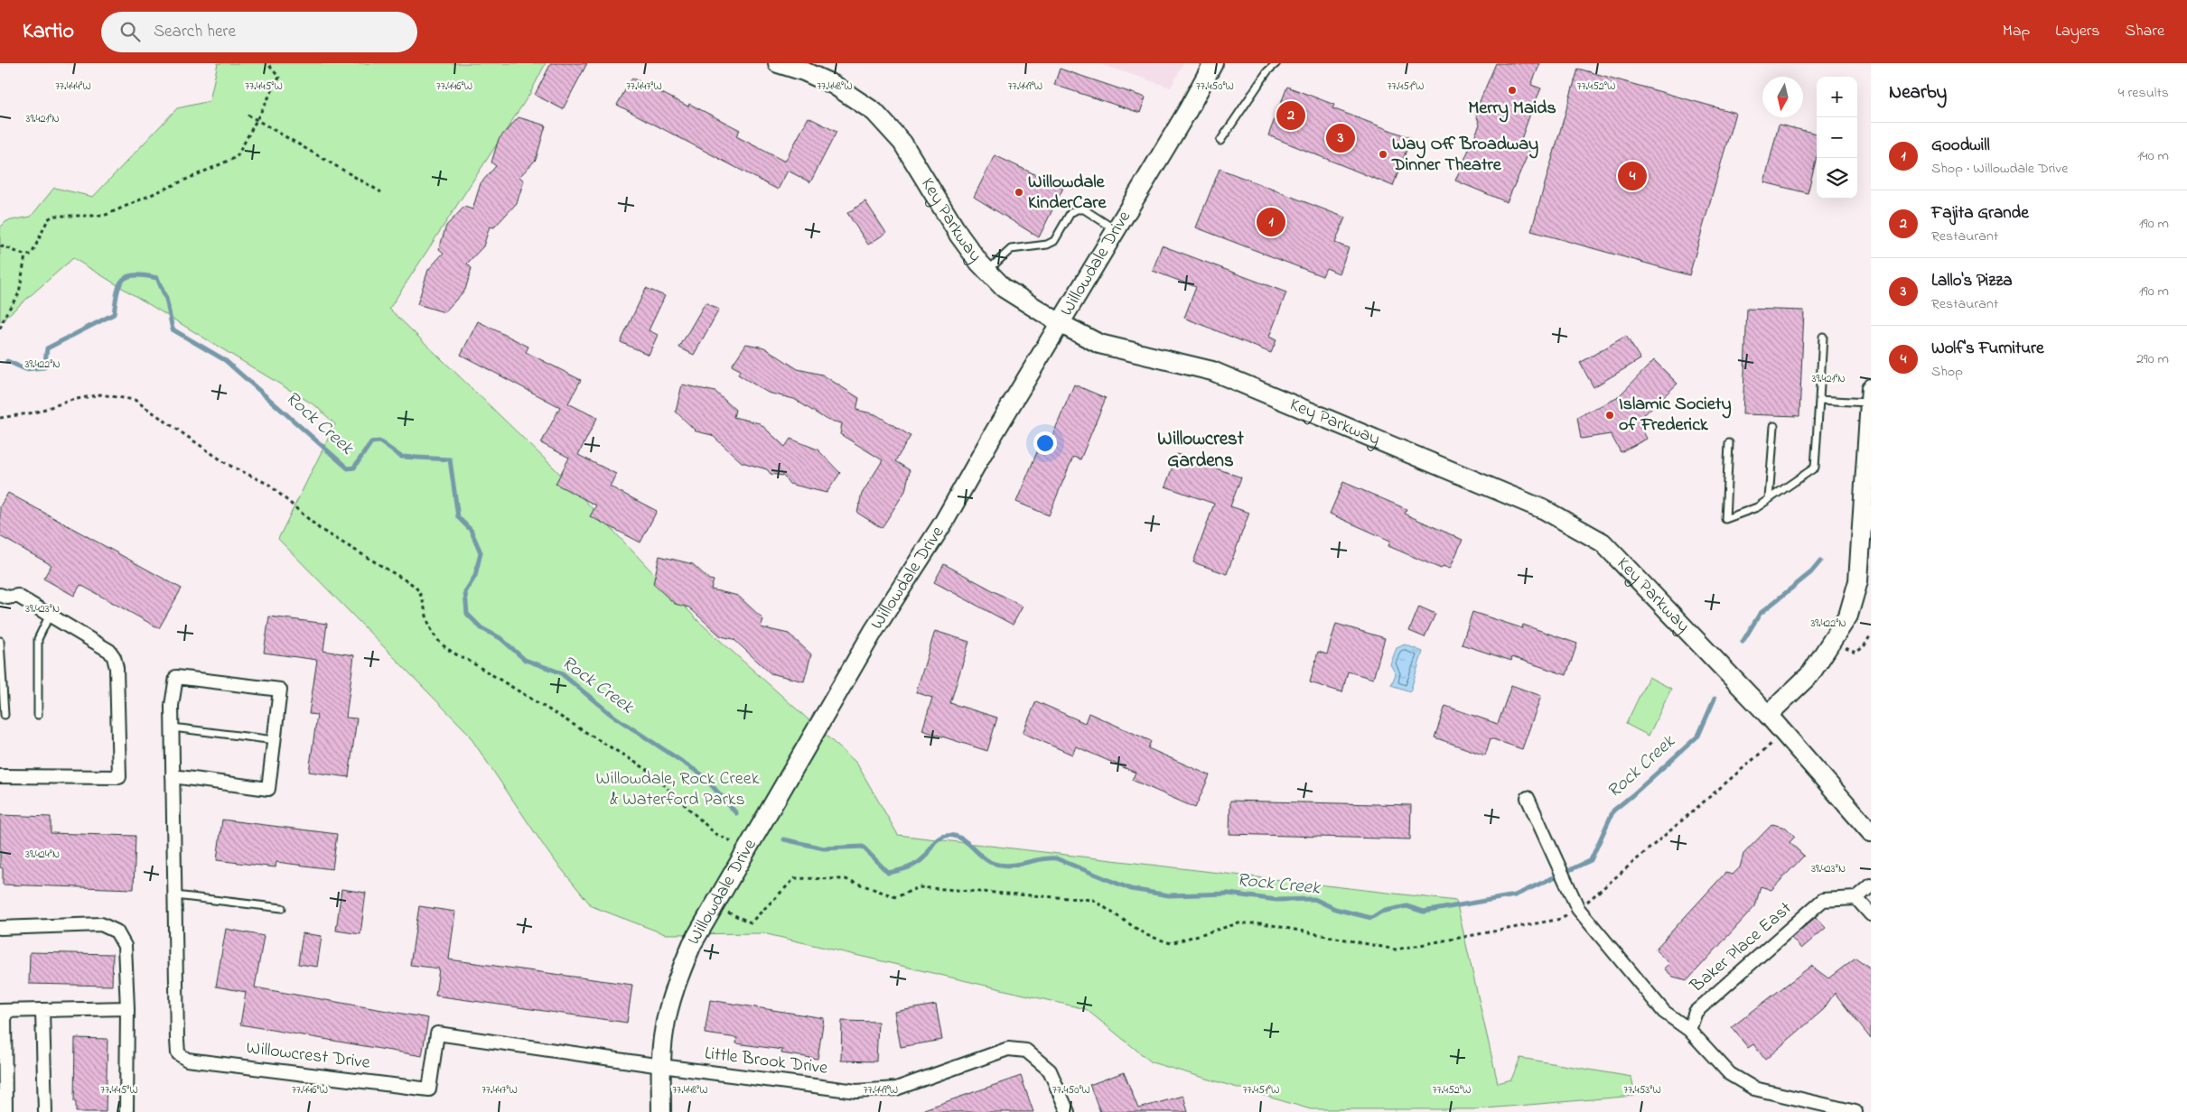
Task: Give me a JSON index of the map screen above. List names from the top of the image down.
{
  "streets": {
    "street": [
      "Key Parkway",
      "Willowdale Drive",
      "Baker Place East",
      "Willowcrest Drive",
      "Little Brook Drive"
    ]
  },
  "crossings": [
    ["Key Parkway", "Willowdale Drive"],
    ["Willowdale Drive", "Willowcrest Drive"],
    ["Willowdale Drive", "Little Brook Drive"],
    ["Willowcrest Drive", "Little Brook Drive"]
  ],
  "districts": ["Willowcrest Gardens"],
  "water": ["Rock Creek"],
  "parks": ["Willowdale, Rock Creek & Waterford Parks"],
  "places": [
    "Merry Maids",
    "Way Off Broadway Dinner Theatre",
    "Willowdale KinderCare",
    "Islamic Society of Frederick"
  ],
  "north": "bottom",
  "page": {
    "header": "Kartio",
    "search": "Search here",
    "nav": ["Map", "Layers", "Share"],
    "heading": ["Nearby", "4 results"],
    "map_buttons": ["+", "−"],
    "pins": [
      "2",
      "3",
      "4",
      "1"
    ],
    "list": [
      {
        "mark": "1",
        "name": "Goodwill",
        "note": "Shop · Willowdale Drive",
        "value": "140 m"
      },
      {
        "mark": "2",
        "name": "Fajita Grande",
        "note": "Restaurant",
        "value": "190 m"
      },
      {
        "mark": "3",
        "name": "Lallo's Pizza",
        "note": "Restaurant",
        "value": "190 m"
      },
      {
        "mark": "4",
        "name": "Wolf's Furniture",
        "note": "Shop",
        "value": "290 m"
      }
    ]
  },
  "coordinates": [
    "77.444°W",
    "77.445°W",
    "77.446°W",
    "77.447°W",
    "77.448°W",
    "77.449°W",
    "77.450°W",
    "77.451°W",
    "77.452°W",
    "39.421°N",
    "39.422°N",
    "39.423°N",
    "39.424°N",
    "77.453°W"
  ]
}
